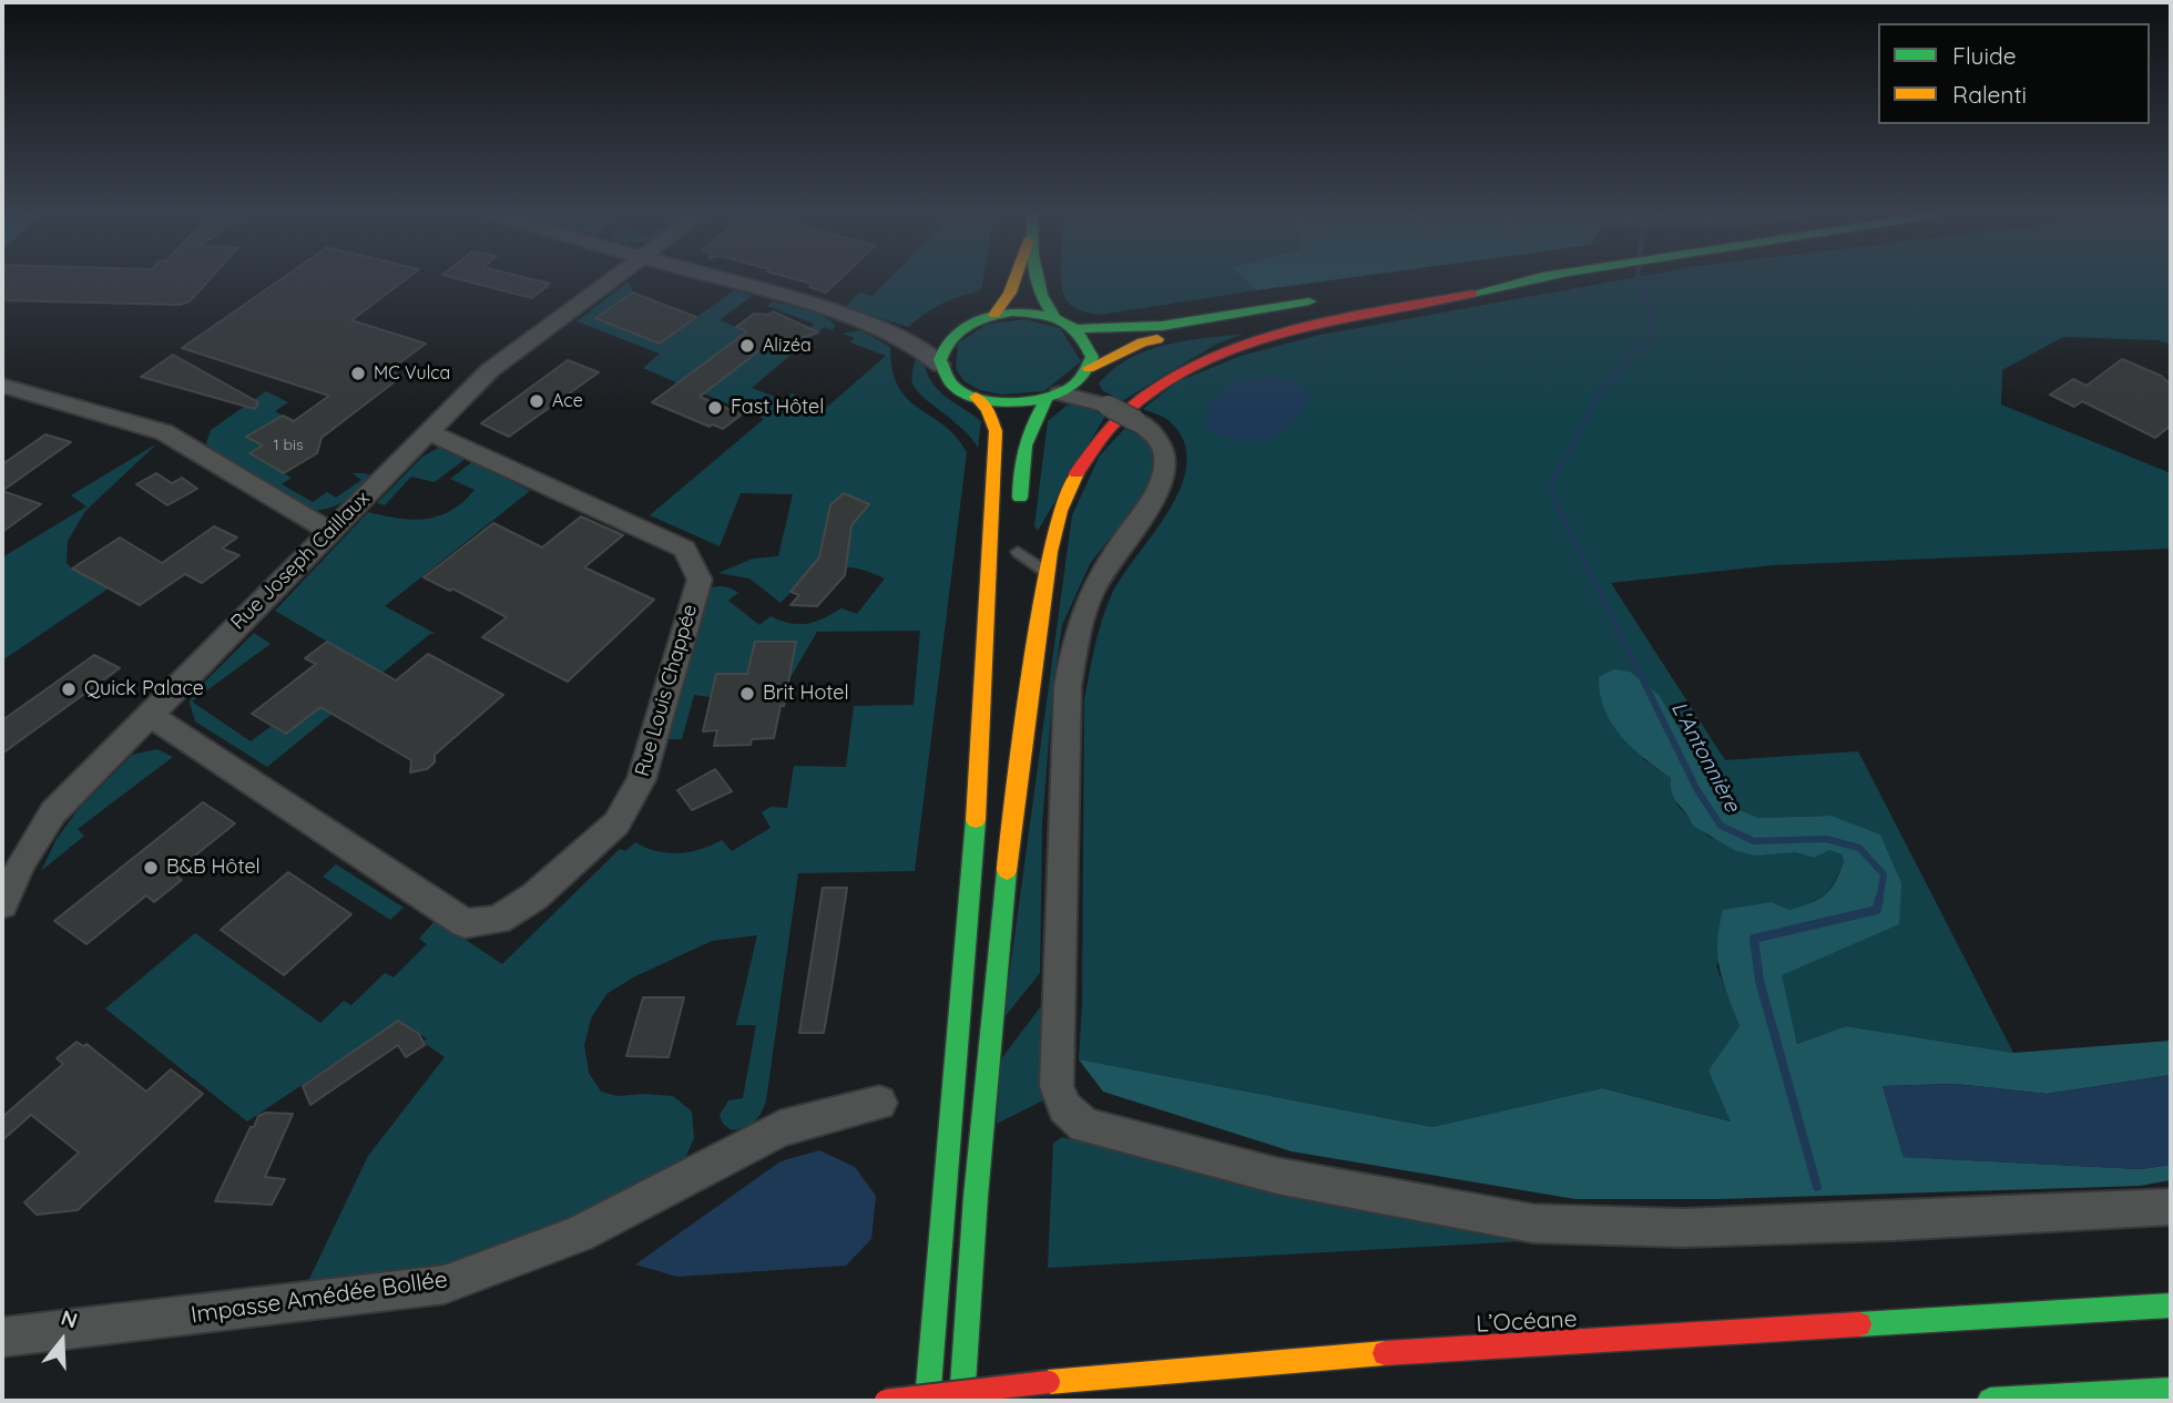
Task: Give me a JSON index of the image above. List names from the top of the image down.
{
  "streets": {
    "main road": ["L’Océane"],
    "street": ["Rue Joseph Caillaux", "Rue Louis Chappée", "Impasse Amédée Bollée"]
  },
  "crossings": [
    ["Rue Joseph Caillaux", "Rue Louis Chappée"]
  ],
  "water": ["L'Antonnière"],
  "places": [
    "Alizéa",
    "MC Vulca",
    "Ace",
    "Fast Hôtel",
    "Quick Palace",
    "Brit Hotel",
    "B&B Hôtel"
  ],
  "house_numbers": ["1 bis"],
  "legend": ["Fluide", "Ralenti"],
  "north": "top"
}
